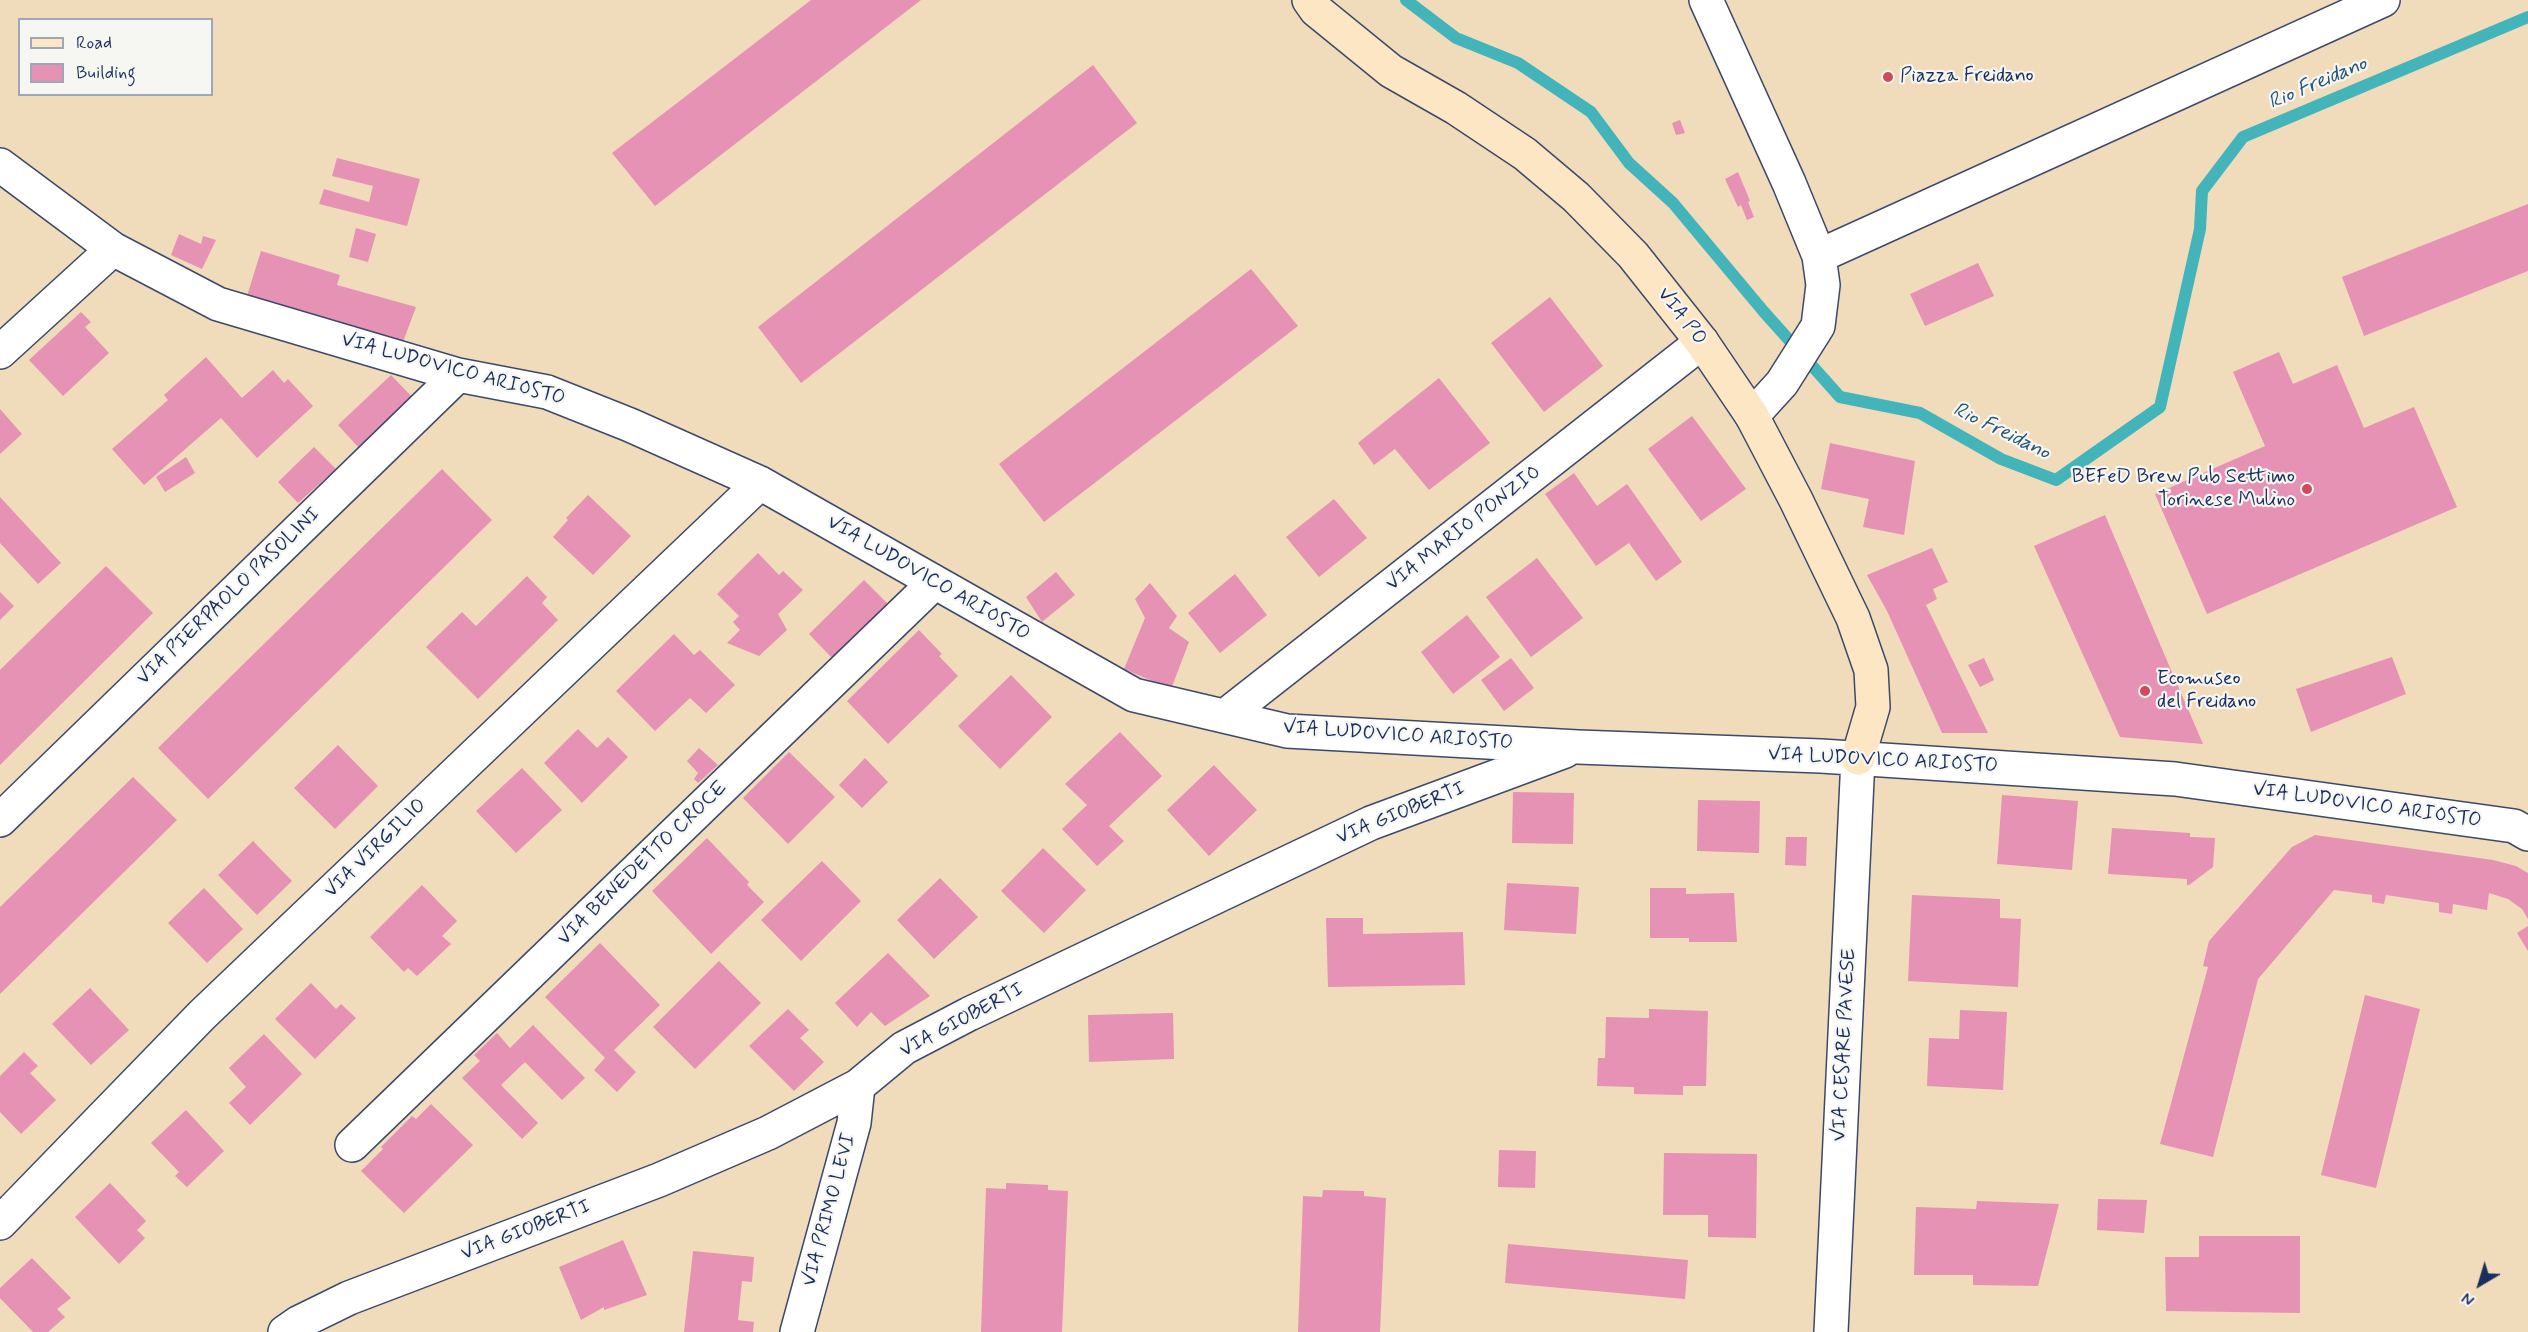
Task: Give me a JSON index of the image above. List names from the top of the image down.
{
  "streets": {
    "street": [
      "VIA PO",
      "VIA LUDOVICO ARIOSTO",
      "VIA MARIO PONZIO",
      "VIA PIERPAOLO PASOLINI",
      "VIA GIOBERTI",
      "VIA VIRGILIO",
      "VIA BENEDETTO CROCE",
      "VIA CESARE PAVESE",
      "VIA PRIMO LEVI"
    ]
  },
  "crossings": [
    ["VIA PO", "VIA LUDOVICO ARIOSTO"],
    ["VIA PO", "VIA MARIO PONZIO"],
    ["VIA PO", "VIA CESARE PAVESE"],
    ["VIA LUDOVICO ARIOSTO", "VIA MARIO PONZIO"],
    ["VIA LUDOVICO ARIOSTO", "VIA PIERPAOLO PASOLINI"],
    ["VIA LUDOVICO ARIOSTO", "VIA GIOBERTI"],
    ["VIA LUDOVICO ARIOSTO", "VIA VIRGILIO"],
    ["VIA LUDOVICO ARIOSTO", "VIA BENEDETTO CROCE"],
    ["VIA LUDOVICO ARIOSTO", "VIA CESARE PAVESE"],
    ["VIA GIOBERTI", "VIA PRIMO LEVI"]
  ],
  "water": ["Rio Freidano"],
  "places": ["Piazza Freidano", "BEFeD Brew Pub Settimo Torinese Mulino", "Ecomuseo del Freidano"],
  "legend": ["Road", "Building"],
  "north": "bottom left"
}
